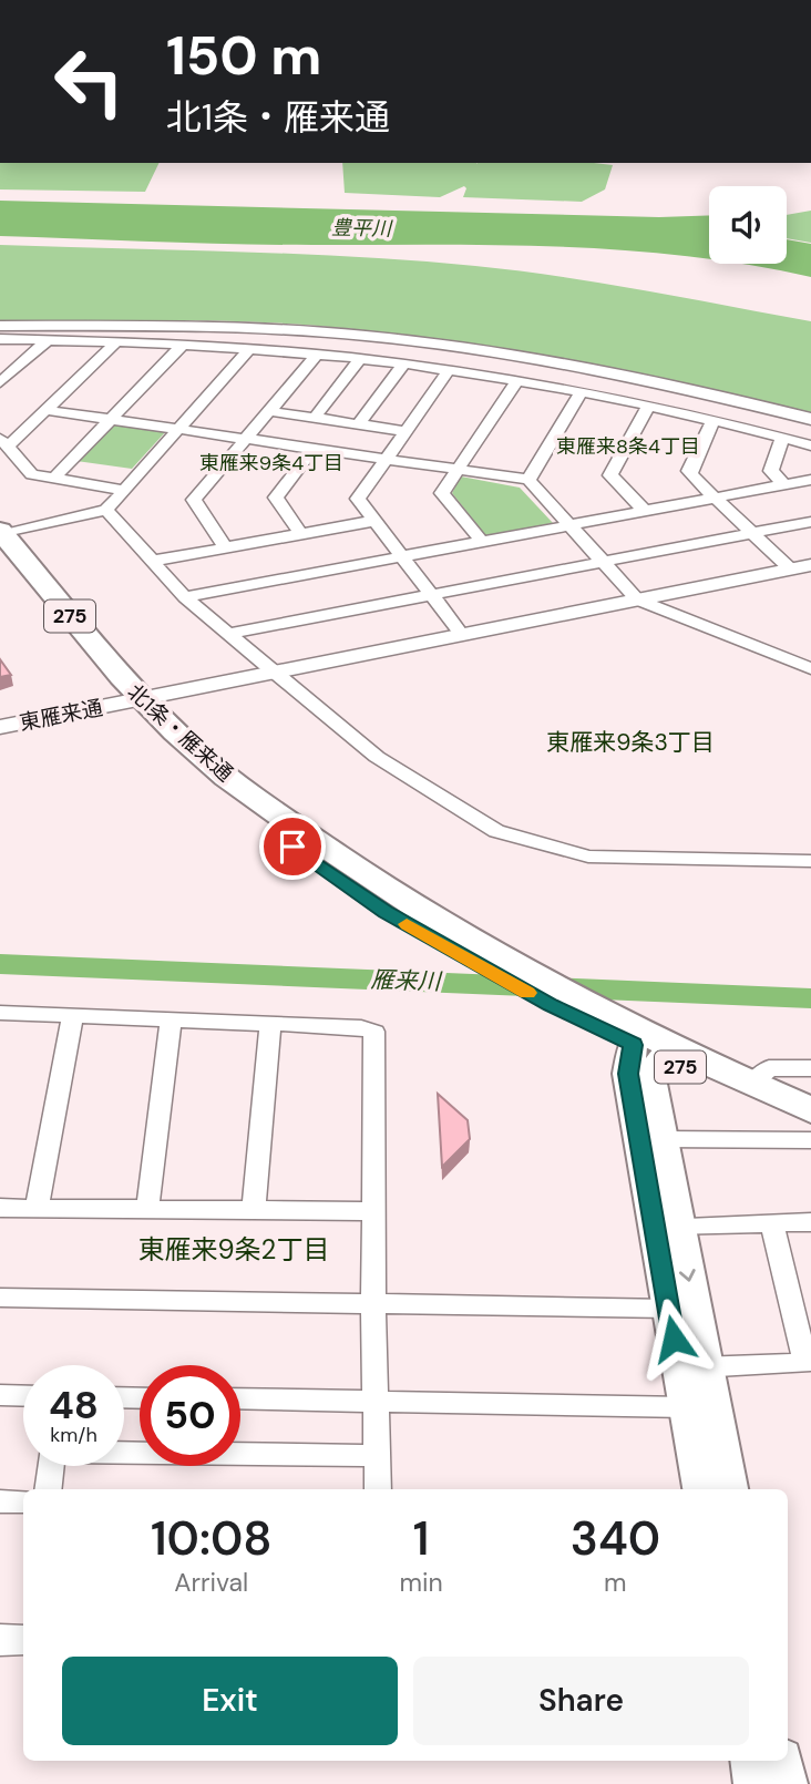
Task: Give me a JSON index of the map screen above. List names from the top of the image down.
{
  "streets": {
    "highway": ["275", "北1条・雁来通"],
    "street": ["東雁来通"]
  },
  "crossings": [
    ["東雁来通", "北1条・雁来通"]
  ],
  "districts": [
    "東雁来8条4丁目",
    "東雁来9条4丁目",
    "東雁来9条3丁目",
    "東雁来9条2丁目"
  ],
  "water": ["豊平川", "雁来川"],
  "page": {
    "turn": ["150 m", "北1条・雁来通"],
    "speed": "48 km/h",
    "limit": "50",
    "eta": [
      "10:08",
      "Arrival",
      "1",
      "min",
      "340",
      "m"
    ],
    "buttons": ["Exit", "Share"]
  }
}
